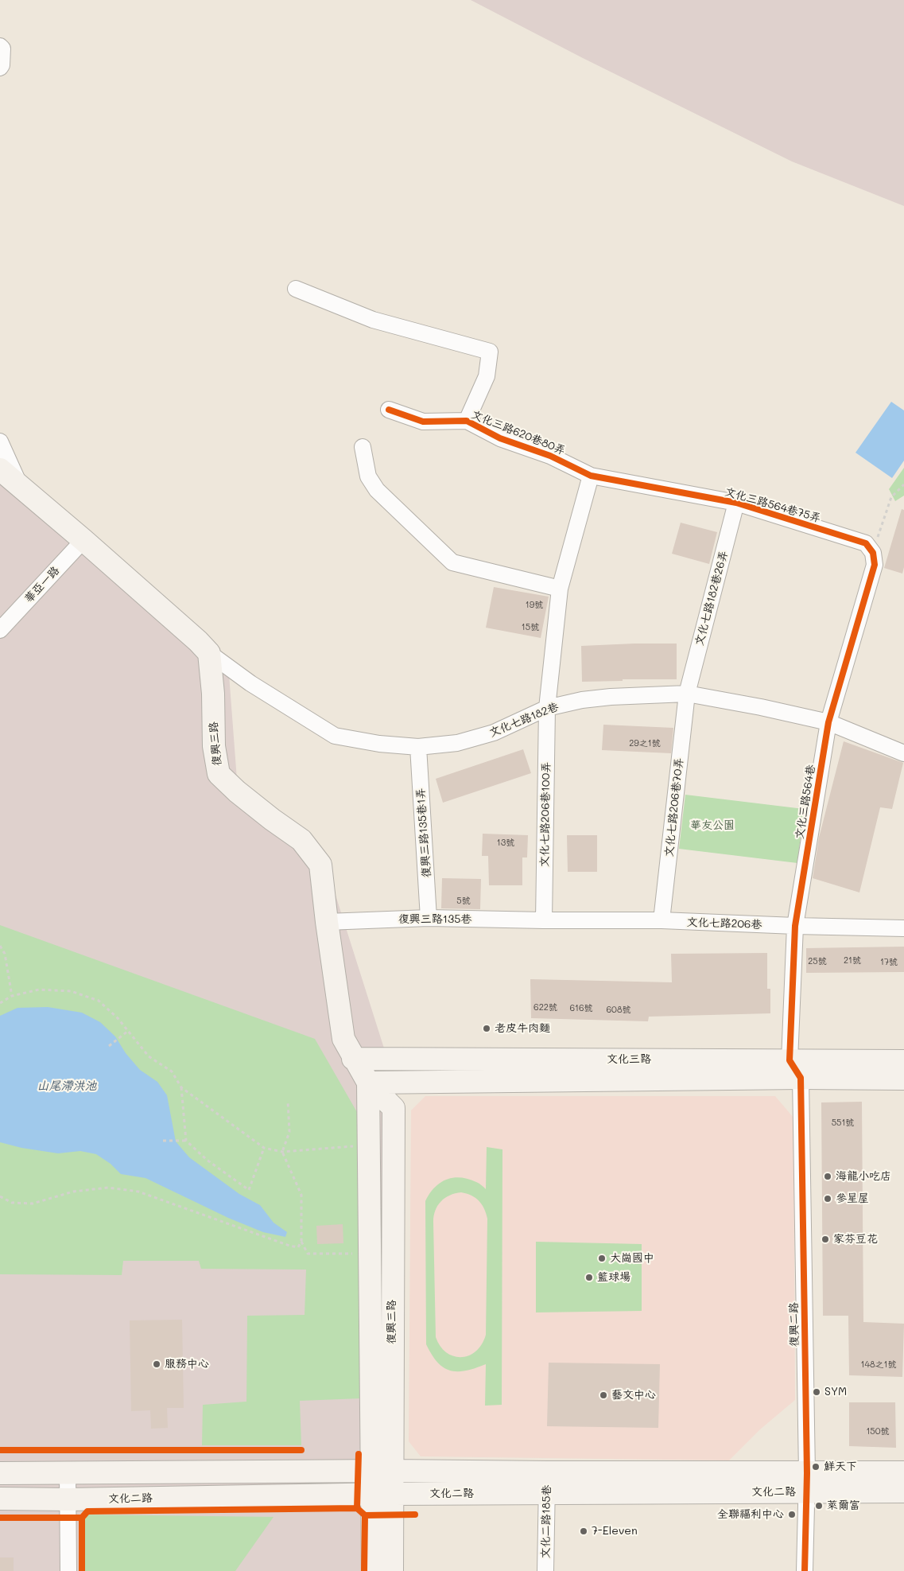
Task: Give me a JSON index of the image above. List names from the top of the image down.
{
  "streets": {
    "street": [
      "文化三路620巷80弄",
      "文化三路564巷75弄",
      "華亞一路",
      "文化七路182巷26弄",
      "文化七路182巷",
      "復興三路",
      "文化三路564巷",
      "文化七路206巷70弄",
      "文化七路206巷100弄",
      "復興三路135巷1弄",
      "復興三路135巷",
      "文化七路206巷",
      "文化三路",
      "復興二路",
      "文化二路",
      "文化二路185巷"
    ]
  },
  "crossings": [
    ["文化三路620巷80弄", "文化三路564巷75弄"],
    ["文化三路564巷75弄", "文化七路182巷26弄"],
    ["文化三路564巷75弄", "文化三路564巷"],
    ["文化七路182巷26弄", "文化七路182巷"],
    ["文化七路182巷26弄", "文化七路206巷70弄"],
    ["文化七路182巷", "復興三路"],
    ["文化七路182巷", "文化三路564巷"],
    ["文化七路182巷", "文化七路206巷70弄"],
    ["文化七路182巷", "文化七路206巷100弄"],
    ["文化七路182巷", "復興三路135巷1弄"],
    ["復興三路", "復興三路135巷"],
    ["復興三路", "文化三路"],
    ["復興三路", "文化二路"],
    ["文化三路564巷", "文化七路206巷"],
    ["文化三路564巷", "文化三路"],
    ["文化三路564巷", "復興二路"],
    ["文化七路206巷70弄", "文化七路206巷"],
    ["文化七路206巷100弄", "復興三路135巷"],
    ["文化七路206巷100弄", "文化七路206巷"],
    ["復興三路135巷1弄", "復興三路135巷"],
    ["復興三路135巷", "文化七路206巷"],
    ["文化三路", "復興二路"],
    ["復興二路", "文化二路"],
    ["文化二路", "文化二路185巷"]
  ],
  "water": ["山尾滯洪池"],
  "parks": ["華友公園"],
  "places": [
    "老皮牛肉麵",
    "海龍小吃店",
    "參星屋",
    "家芬豆花",
    "大崗國中",
    "籃球場",
    "服務中心",
    "SYM",
    "藝文中心",
    "鮮天下",
    "萊爾富",
    "全聯福利中心",
    "7-Eleven"
  ],
  "house_numbers": [
    "19號",
    "15號",
    "29之1號",
    "13號",
    "5號",
    "21號",
    "25號",
    "17號",
    "622號",
    "616號",
    "608號",
    "551號",
    "148之1號",
    "150號"
  ]
}
